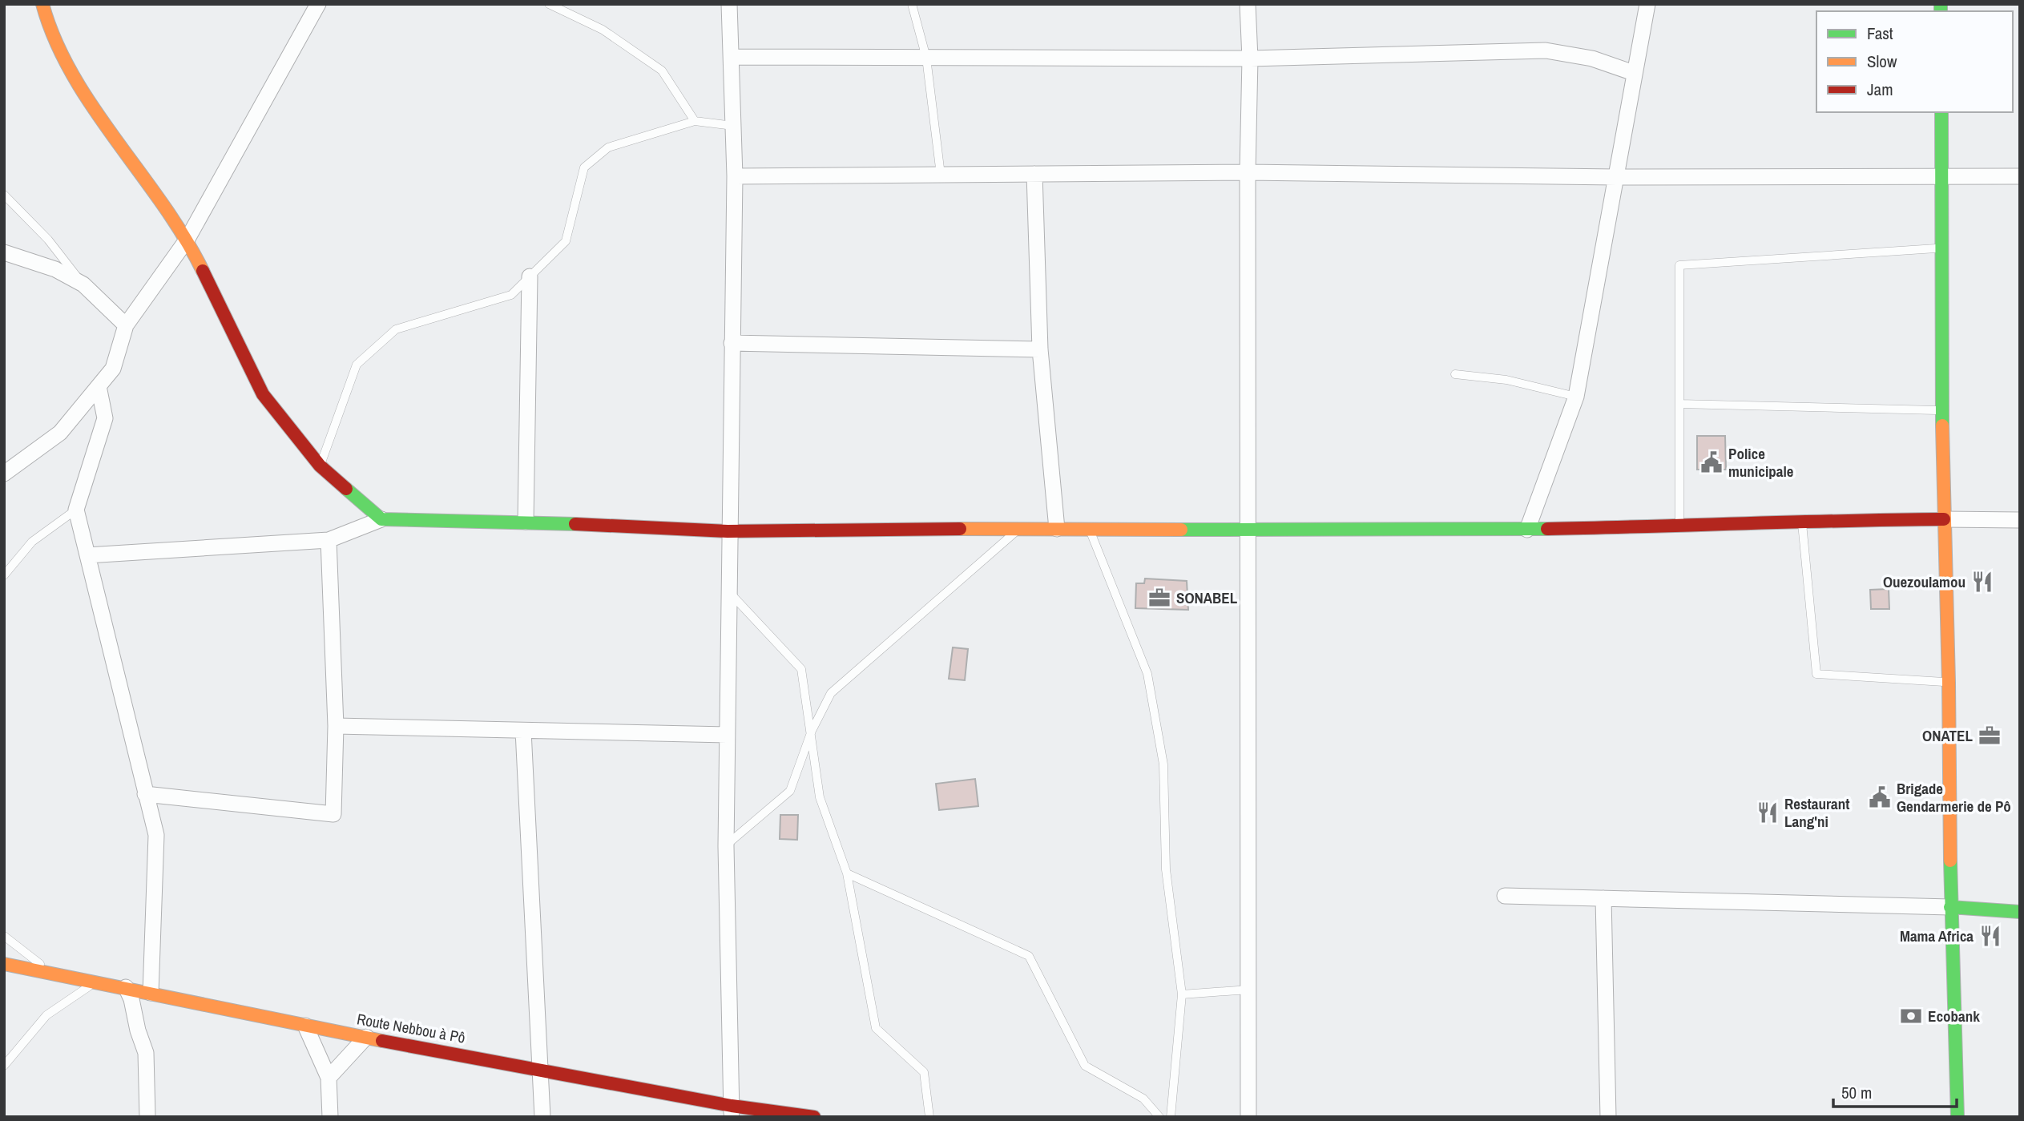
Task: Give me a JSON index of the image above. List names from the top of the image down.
{
  "streets": {
    "main road": ["Route Nebbou à Pô"]
  },
  "places": {
    "public building": ["Police municipale", "Brigade Gendarmerie de Pô"],
    "restaurant": ["Ouezoulamou", "Restaurant Lang'ni", "Mama Africa"],
    "office": ["SONABEL", "ONATEL"],
    "bank": ["Ecobank"]
  },
  "legend": ["Fast", "Slow", "Jam"],
  "scale_bar": "50 m"
}
